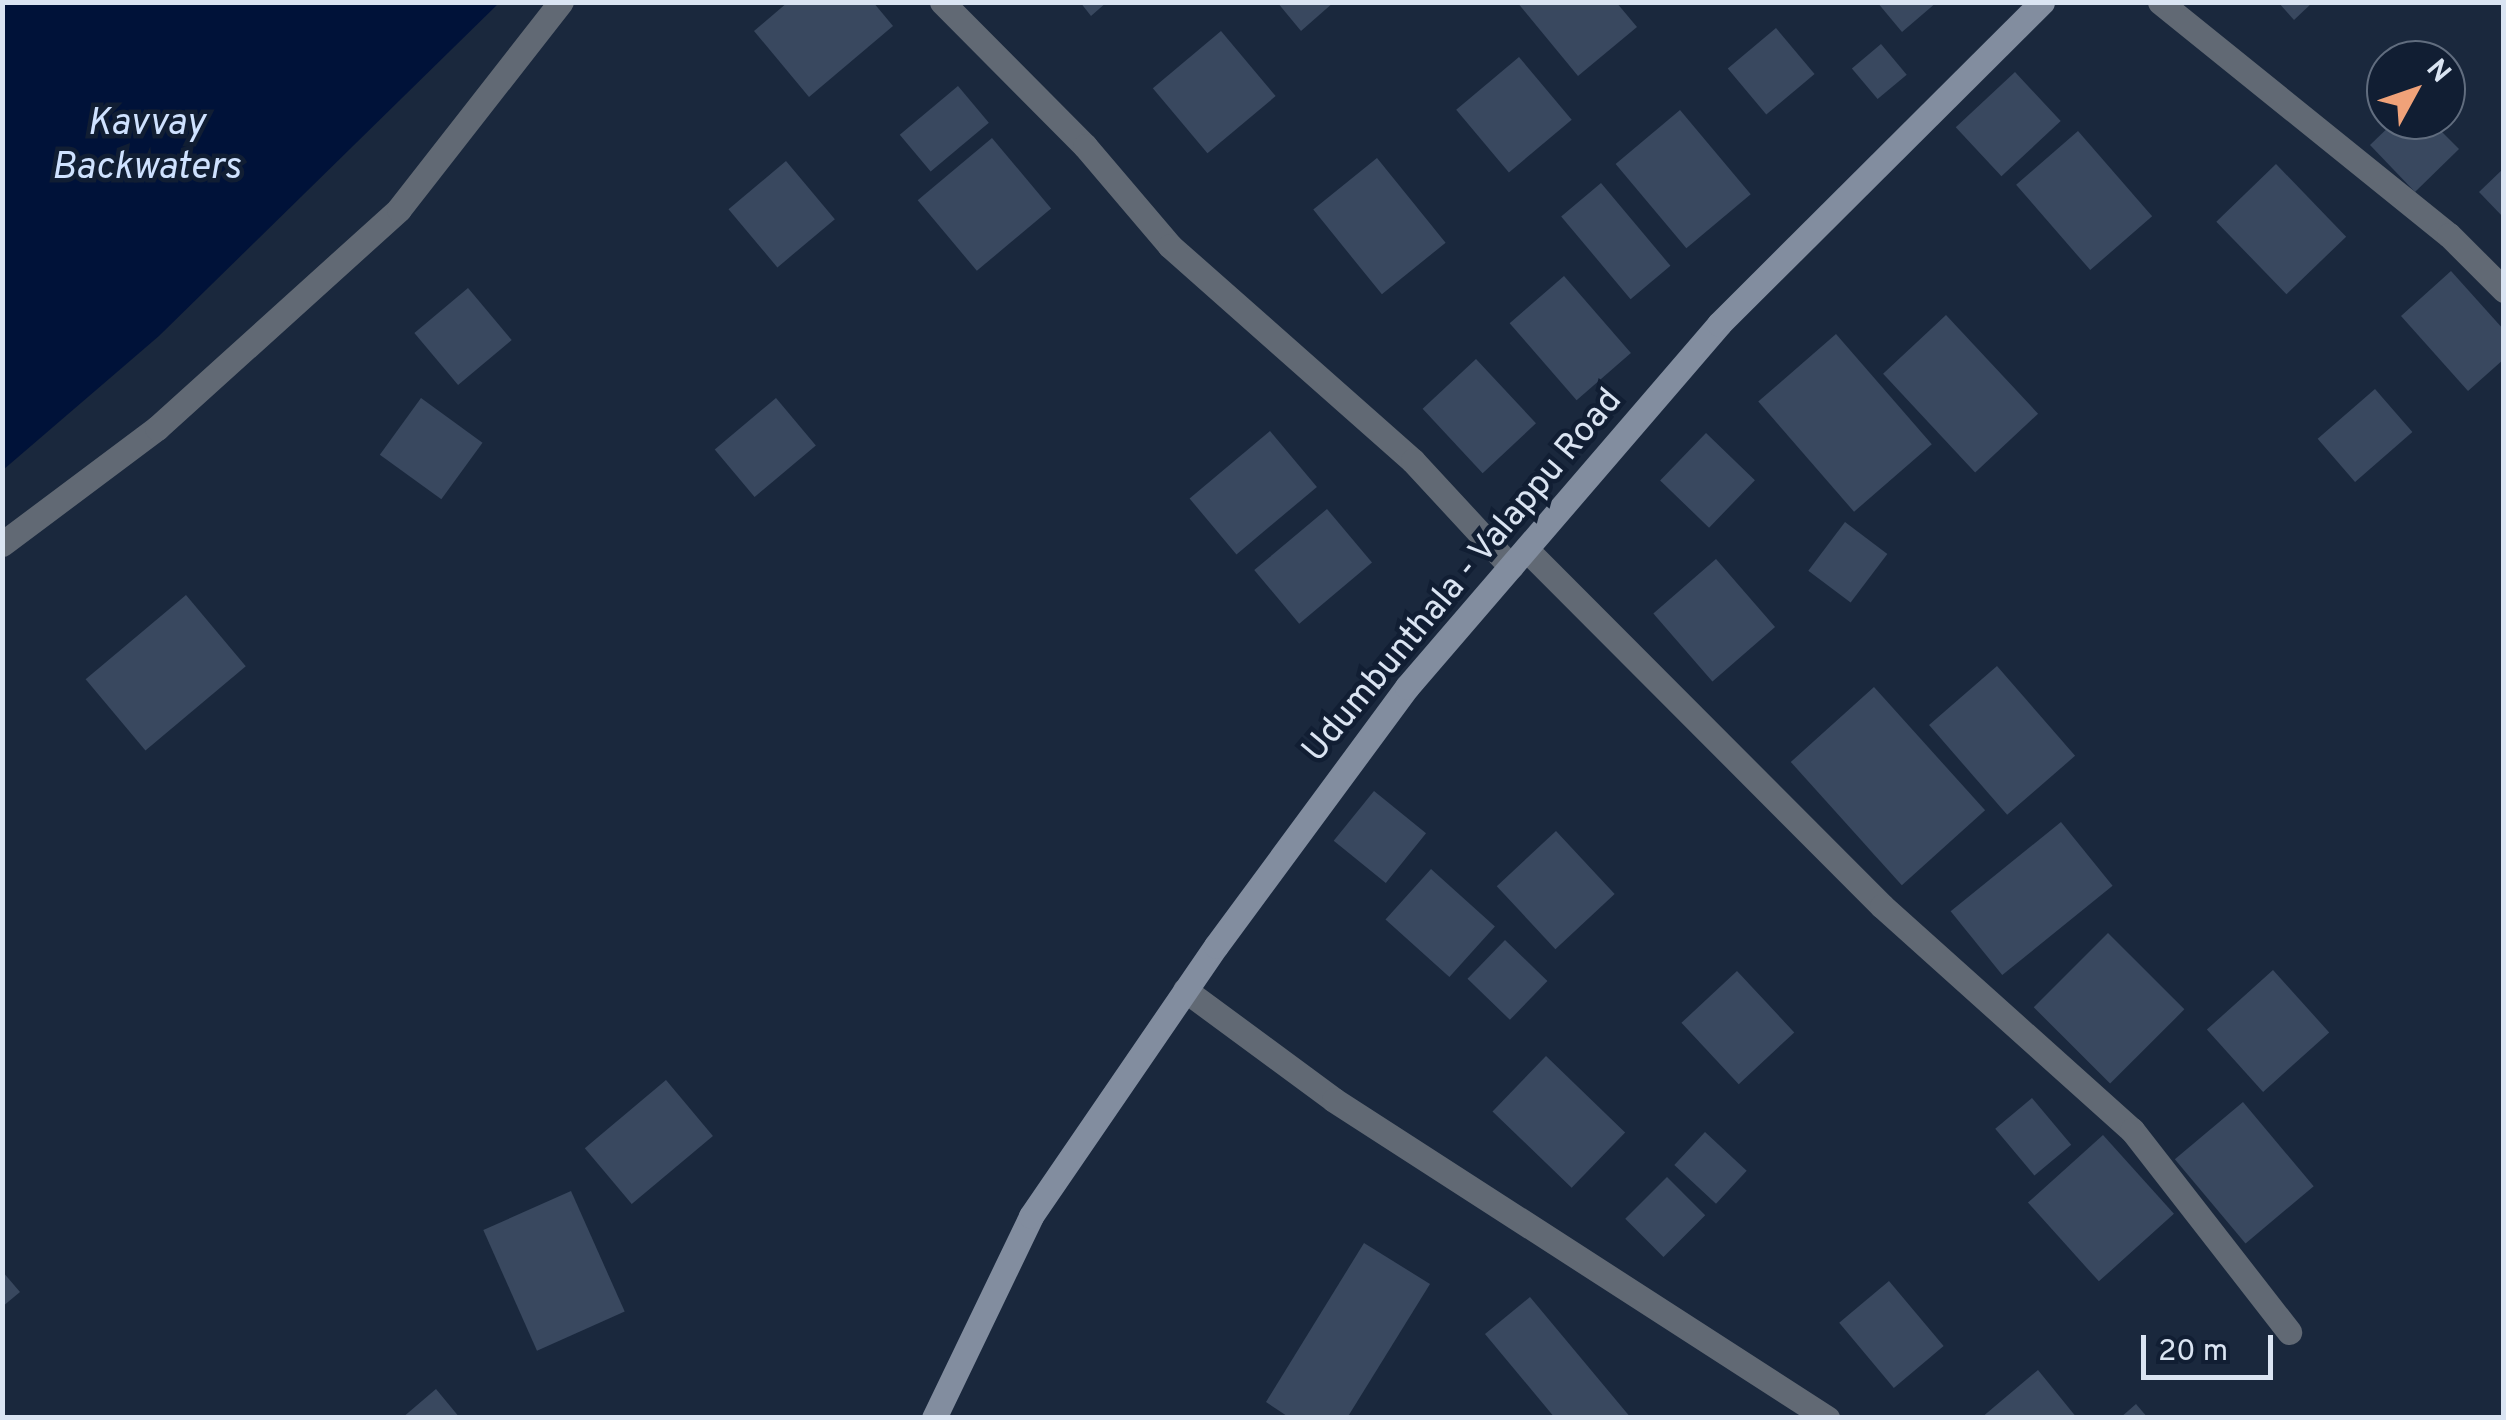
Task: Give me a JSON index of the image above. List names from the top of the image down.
{
  "streets": {
    "main road": ["Udumbunthala - Valappu Road"]
  },
  "water": ["Kavvay Backwaters"],
  "scale_bar": "20 m",
  "north": "top right"
}
